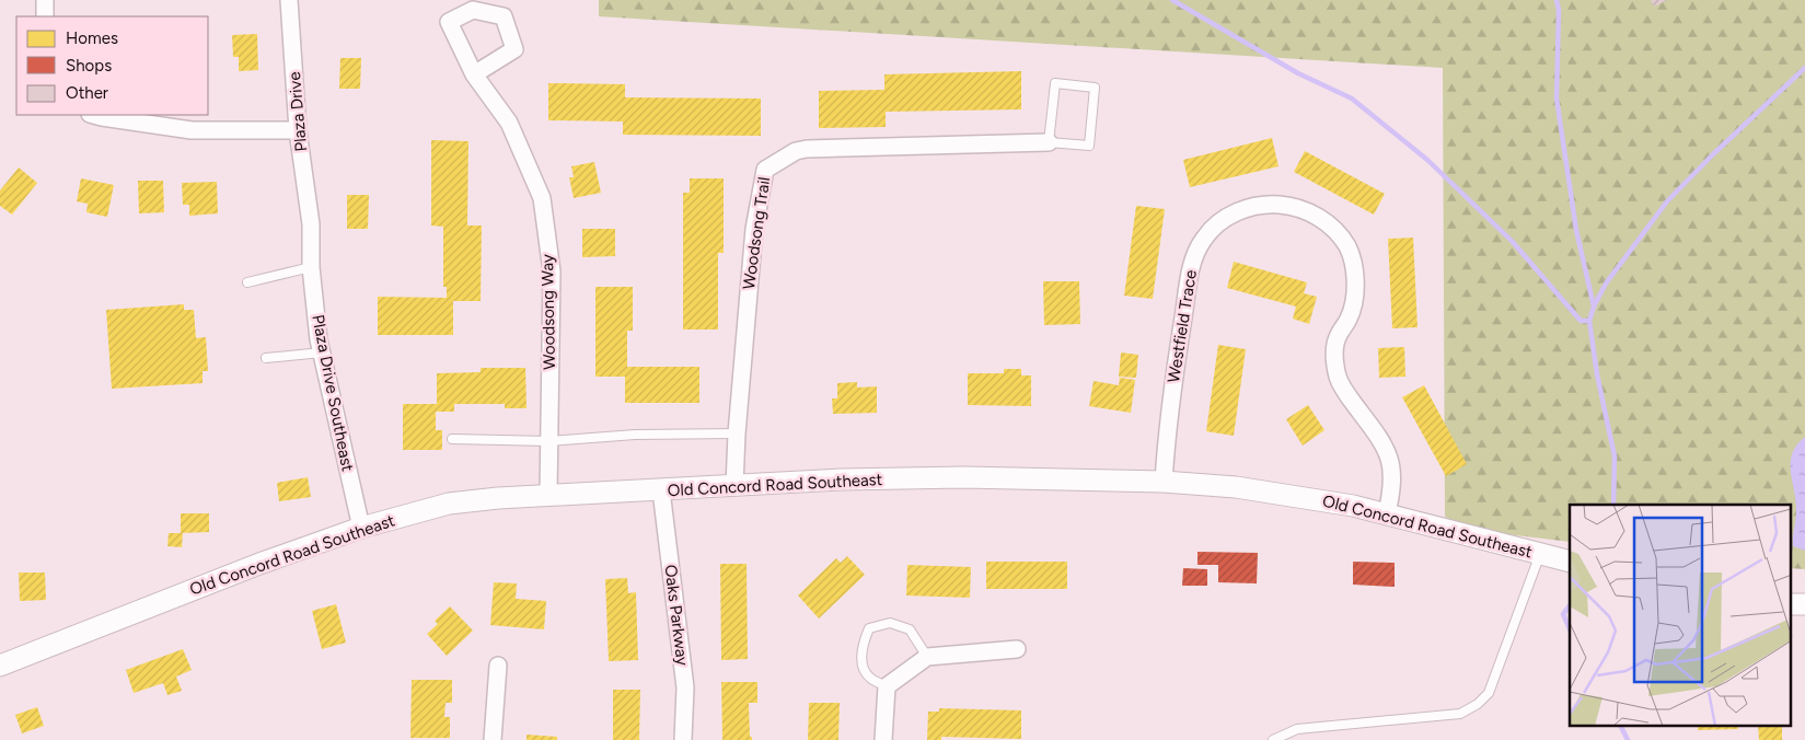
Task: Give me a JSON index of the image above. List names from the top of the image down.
{
  "streets": {
    "street": [
      "Plaza Drive",
      "Woodsong Trail",
      "Woodsong Way",
      "Westfield Trace",
      "Plaza Drive Southeast",
      "Old Concord Road Southeast",
      "Oaks Parkway"
    ]
  },
  "crossings": [
    ["Plaza Drive", "Plaza Drive Southeast"],
    ["Woodsong Trail", "Old Concord Road Southeast"],
    ["Woodsong Way", "Old Concord Road Southeast"],
    ["Westfield Trace", "Old Concord Road Southeast"],
    ["Plaza Drive Southeast", "Old Concord Road Southeast"],
    ["Old Concord Road Southeast", "Oaks Parkway"]
  ],
  "legend": ["Homes", "Shops", "Other"]
}
